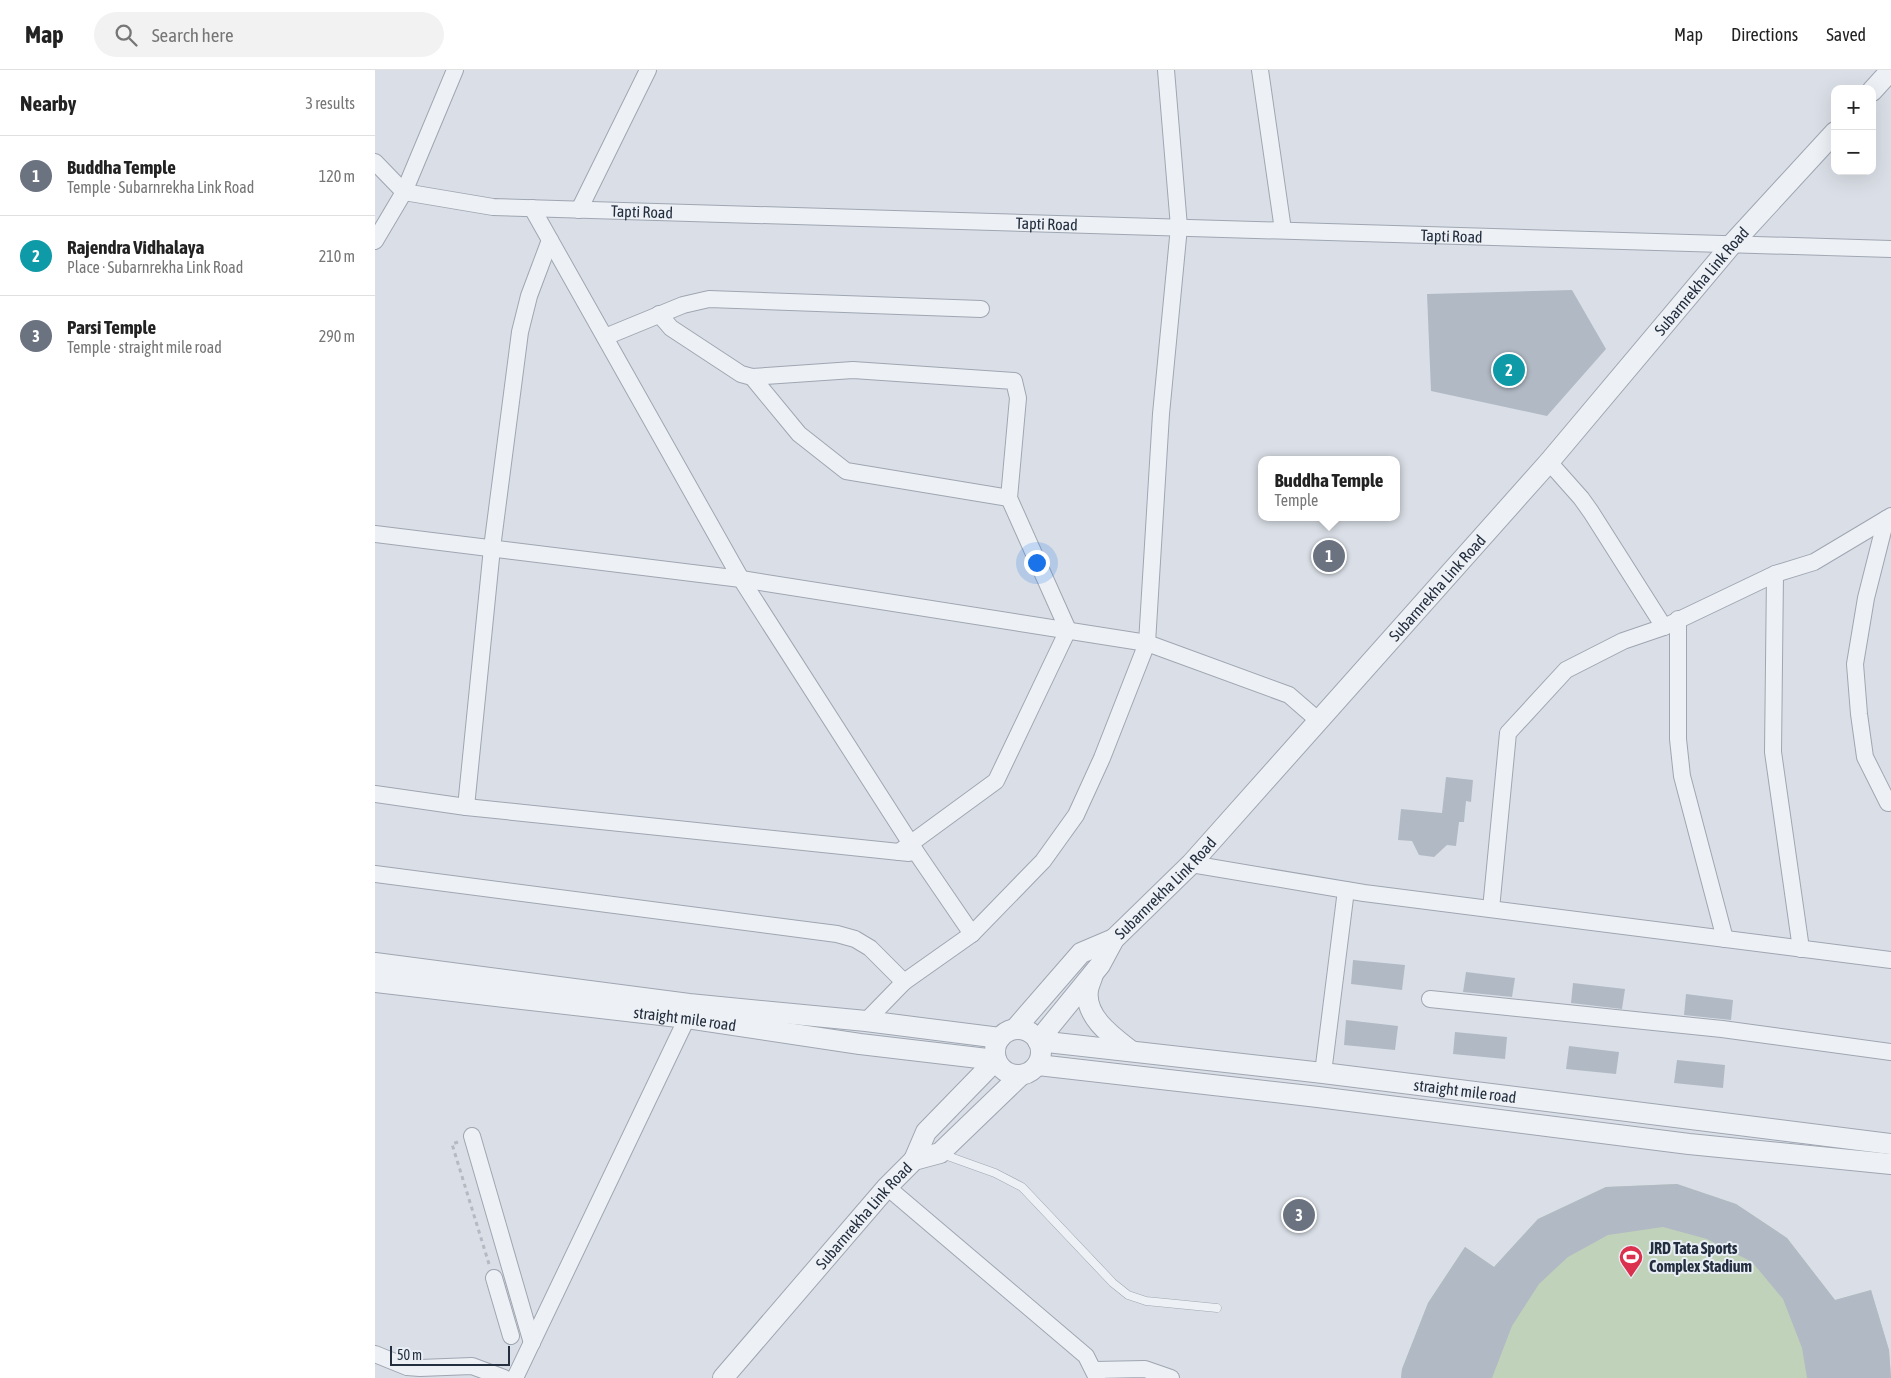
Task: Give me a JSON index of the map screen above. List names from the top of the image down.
{
  "streets": {
    "street": ["Tapti Road", "Subarnrekha Link Road", "straight mile road"]
  },
  "crossings": [
    ["Tapti Road", "Subarnrekha Link Road"],
    ["Subarnrekha Link Road", "straight mile road"]
  ],
  "places": {
    "sports": ["JRD Tata Sports Complex Stadium"]
  },
  "scale_bar": "50 m",
  "page": {
    "header": "Map",
    "search": "Search here",
    "nav": ["Map", "Directions", "Saved"],
    "heading": ["Nearby", "3 results"],
    "map_buttons": ["+", "−"],
    "list": [
      {
        "mark": "1",
        "name": "Buddha Temple",
        "note": "Temple · Subarnrekha Link Road",
        "value": "120 m"
      },
      {
        "mark": "2",
        "name": "Rajendra Vidhalaya",
        "note": "Place · Subarnrekha Link Road",
        "value": "210 m"
      },
      {
        "mark": "3",
        "name": "Parsi Temple",
        "note": "Temple · straight mile road",
        "value": "290 m"
      }
    ],
    "pins": ["2", "1", "3"],
    "popup": ["Buddha Temple", "Temple"],
    "scale": "50 m"
  }
}
